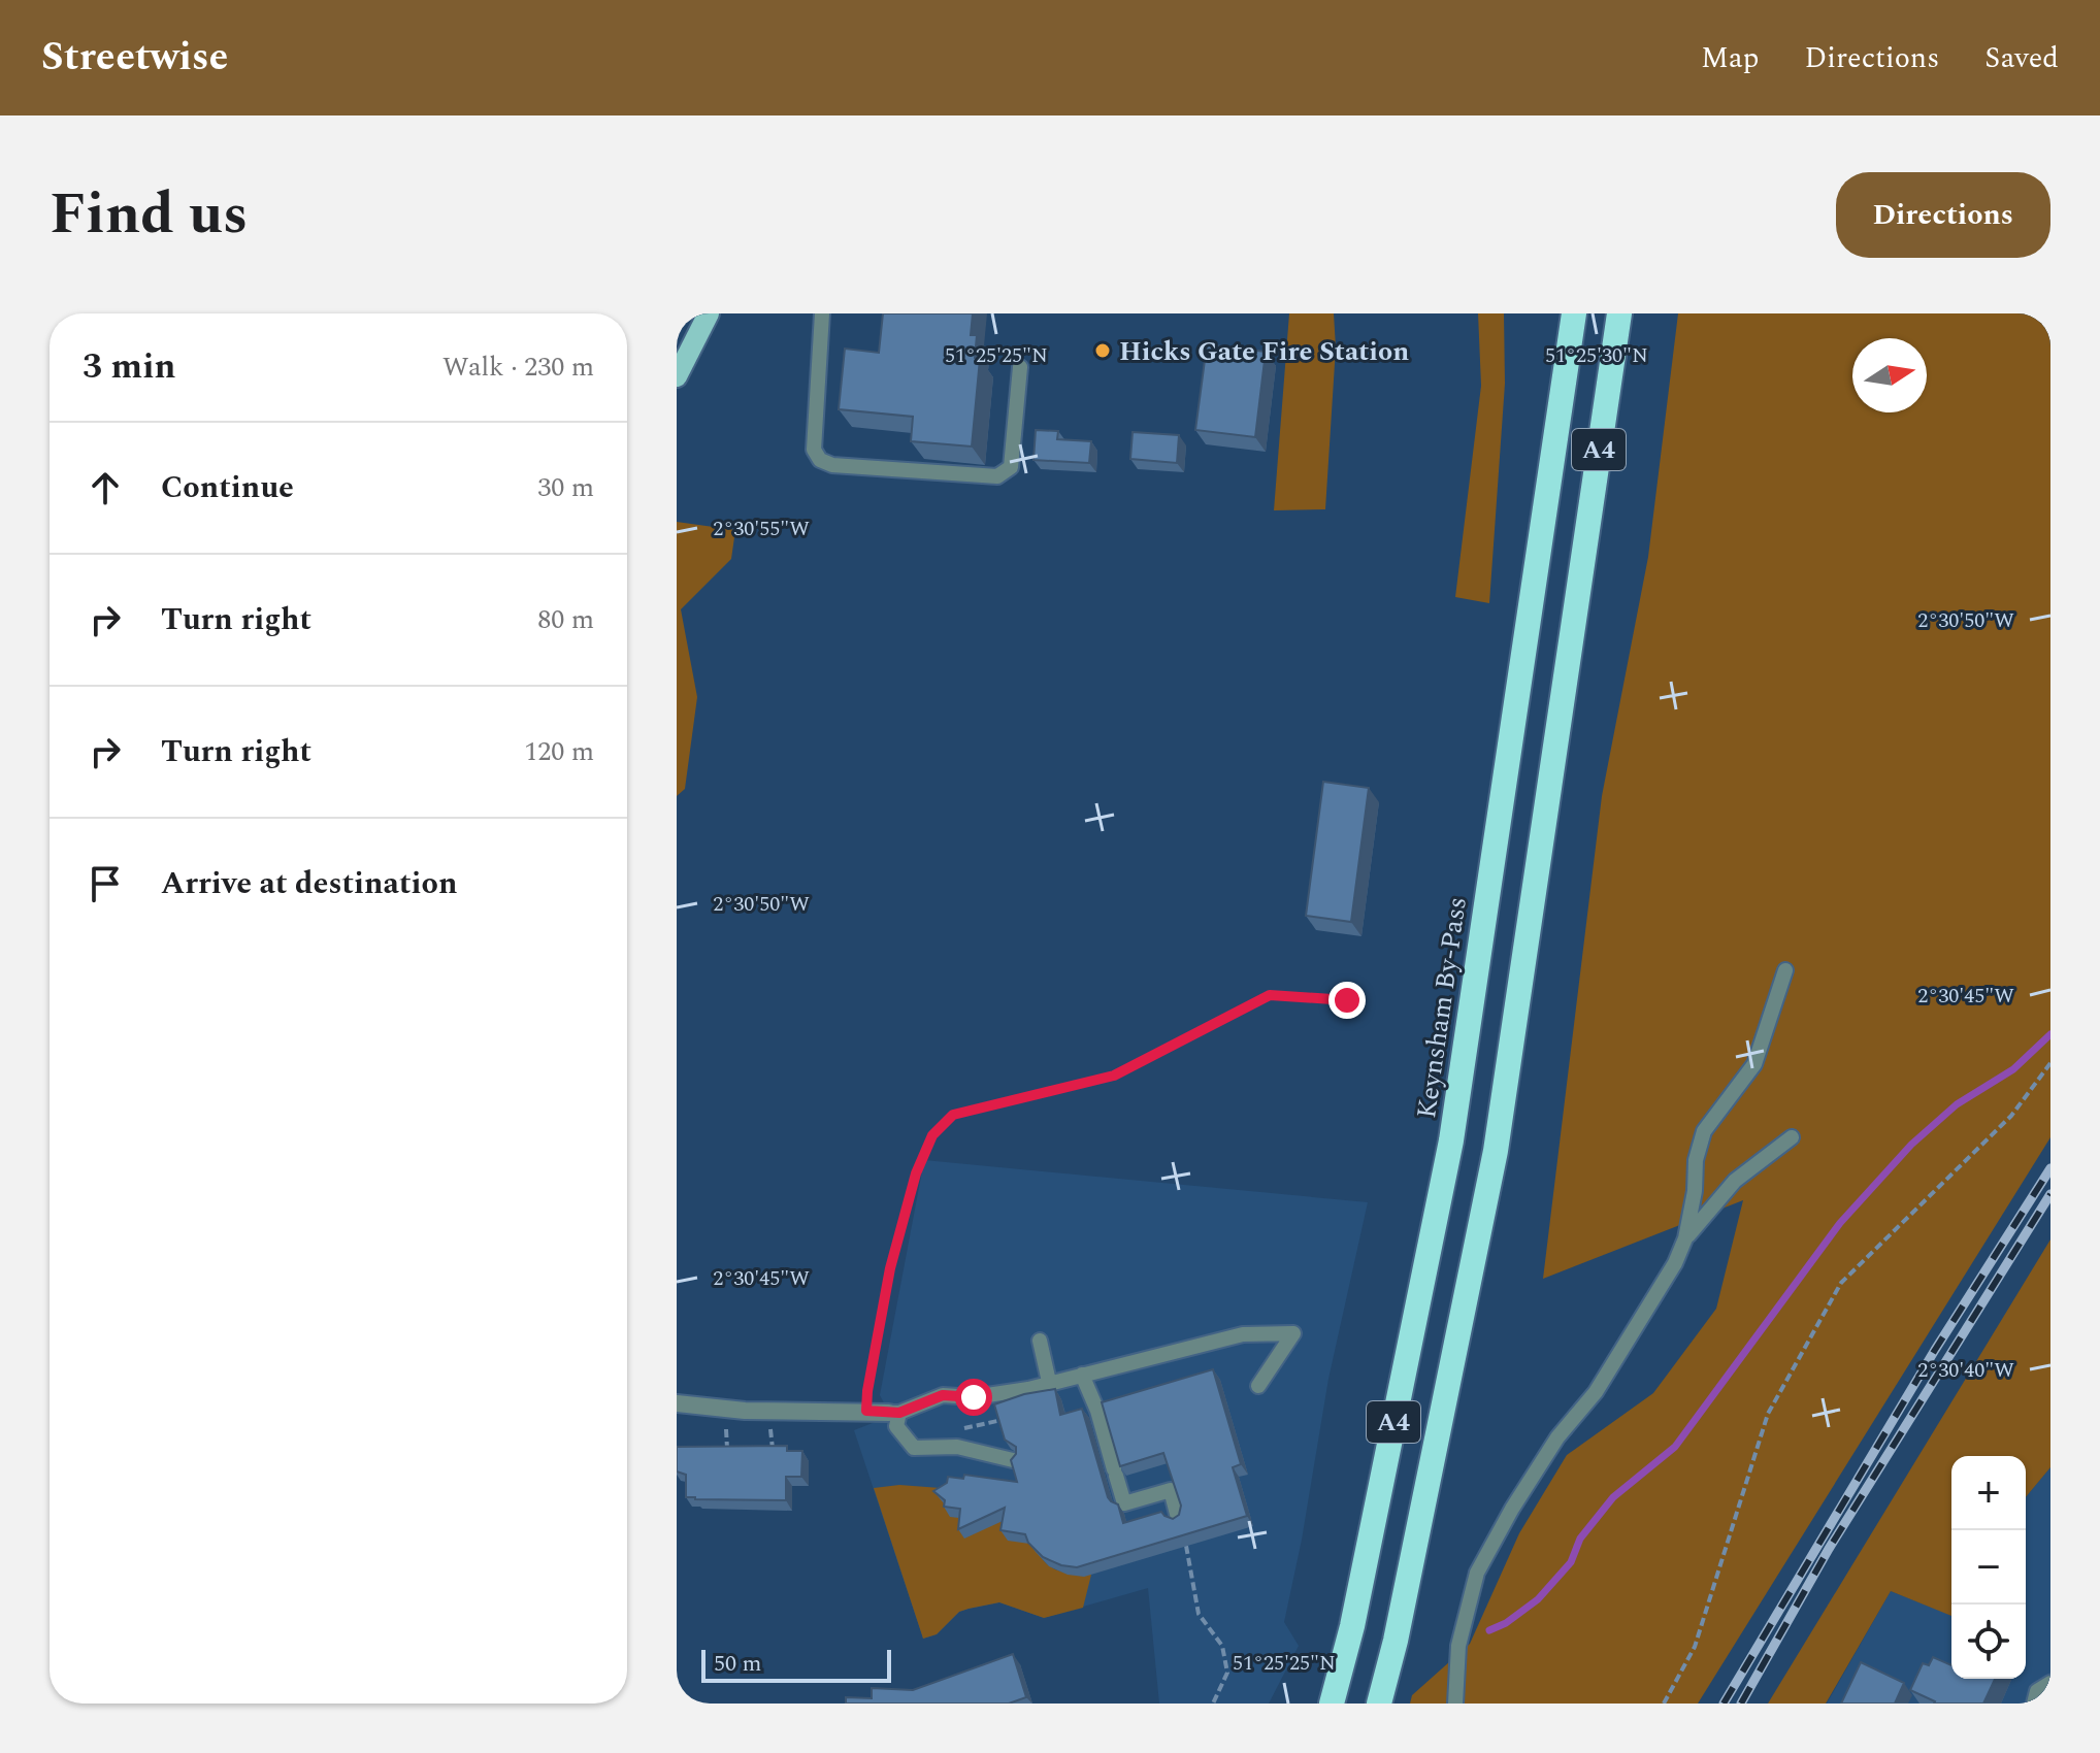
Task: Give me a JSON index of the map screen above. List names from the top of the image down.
{
  "streets": {
    "highway": ["A4", "Keynsham By-Pass"]
  },
  "places": ["Hicks Gate Fire Station"],
  "scale_bar": "50 m",
  "north": "right",
  "page": {
    "header": "Streetwise",
    "nav": ["Map", "Directions", "Saved"],
    "title": "Find us",
    "buttons": "Directions",
    "heading": ["3 min", "Walk · 230 m"],
    "list": [
      ["Continue", "30 m"],
      ["Turn right", "80 m"],
      ["Turn right", "120 m"],
      "Arrive at destination"
    ],
    "map_buttons": ["+", "−"],
    "scale": "50 m"
  },
  "coordinates": [
    "51°25'25\"N",
    "51°25'30\"N",
    "2°30'55\"W",
    "2°30'50\"W",
    "2°30'45\"W",
    "2°30'40\"W"
  ]
}
